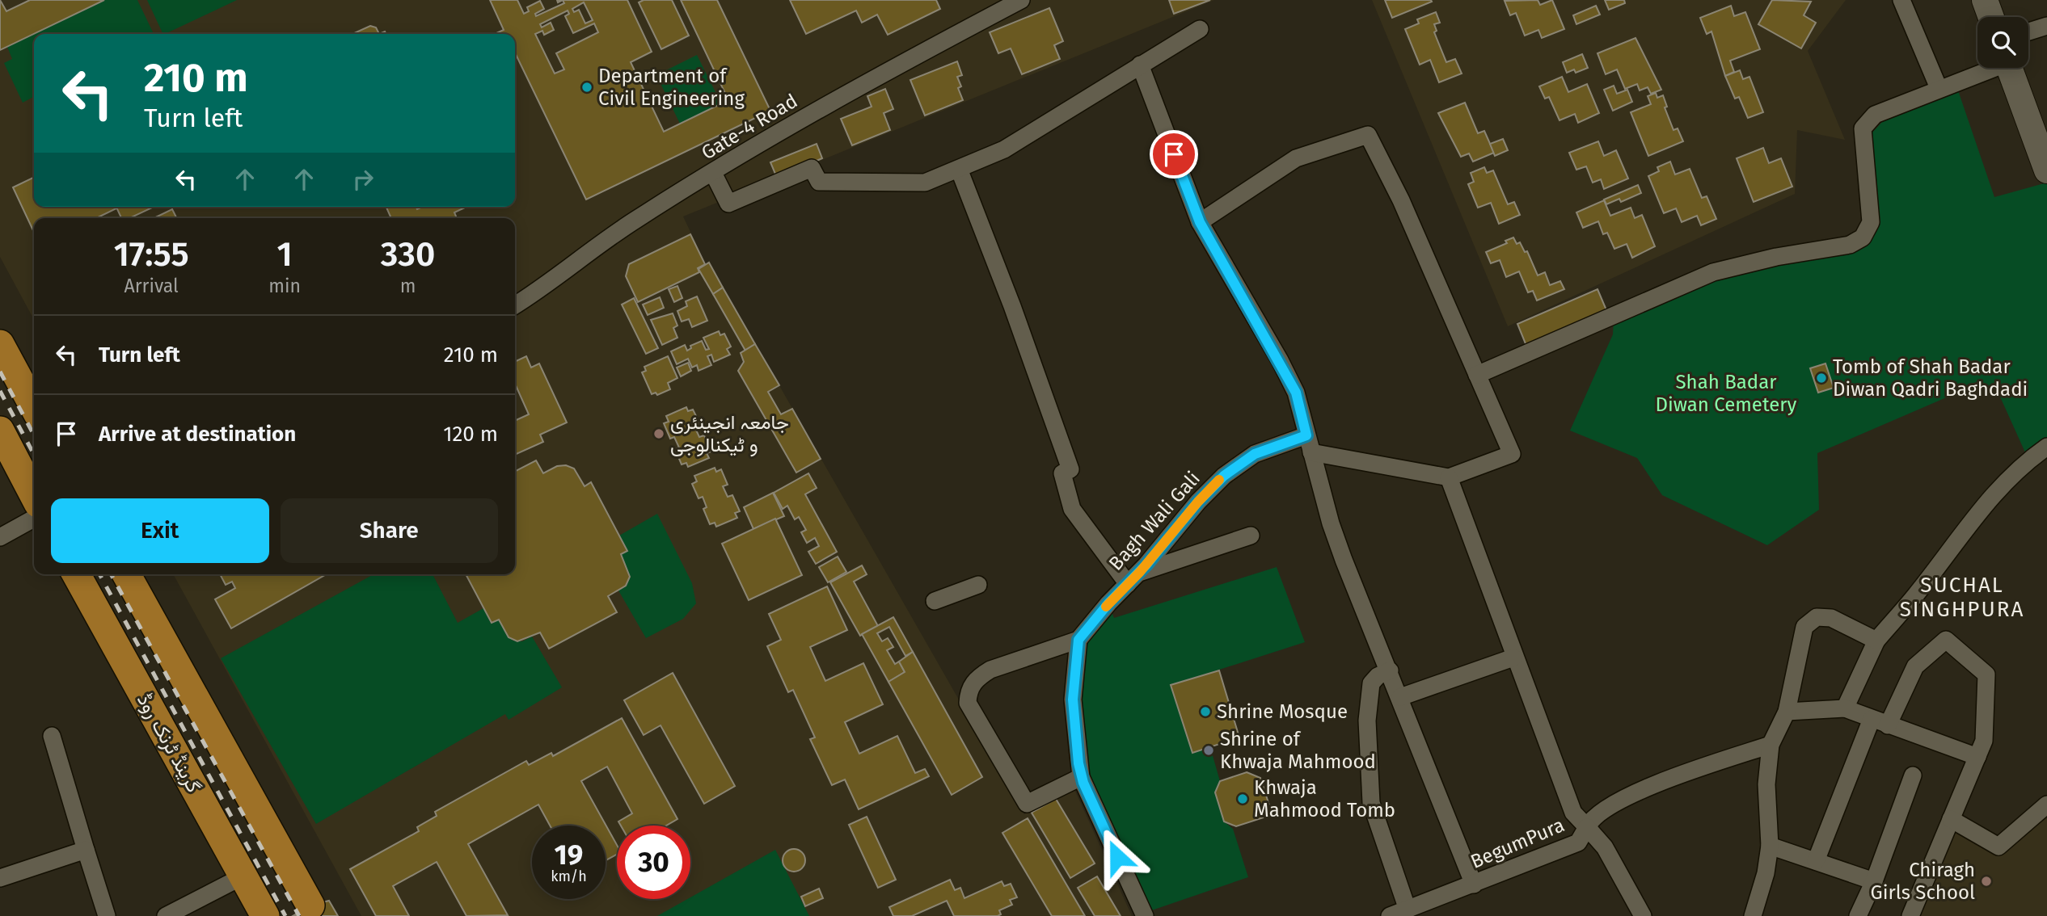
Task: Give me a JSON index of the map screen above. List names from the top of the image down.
{
  "streets": {
    "main road": ["گرینڈ ٹرنک روڈ"],
    "street": ["Gate-4 Road", "Bagh Wali Gali", "BegumPura"]
  },
  "districts": ["SUCHAL SINGHPURA"],
  "parks": ["Shah Badar Diwan Cemetery"],
  "places": [
    "Department of Civil Engineering",
    "Tomb of Shah Badar Diwan Qadri Baghdadi",
    "جامعہ انجینئری و ٹیکنالوجی",
    "Shrine Mosque",
    "Shrine of Khwaja Mahmood",
    "Khwaja Mahmood Tomb",
    "Chiragh Girls School"
  ],
  "page": {
    "turn": ["210 m", "Turn left"],
    "eta": [
      "17:55",
      "Arrival",
      "1",
      "min",
      "330",
      "m"
    ],
    "list": [
      {
        "name": "Turn left",
        "value": "210 m"
      },
      {
        "name": "Arrive at destination",
        "value": "120 m"
      }
    ],
    "buttons": ["Exit", "Share"],
    "speed": "19 km/h",
    "limit": "30"
  }
}
